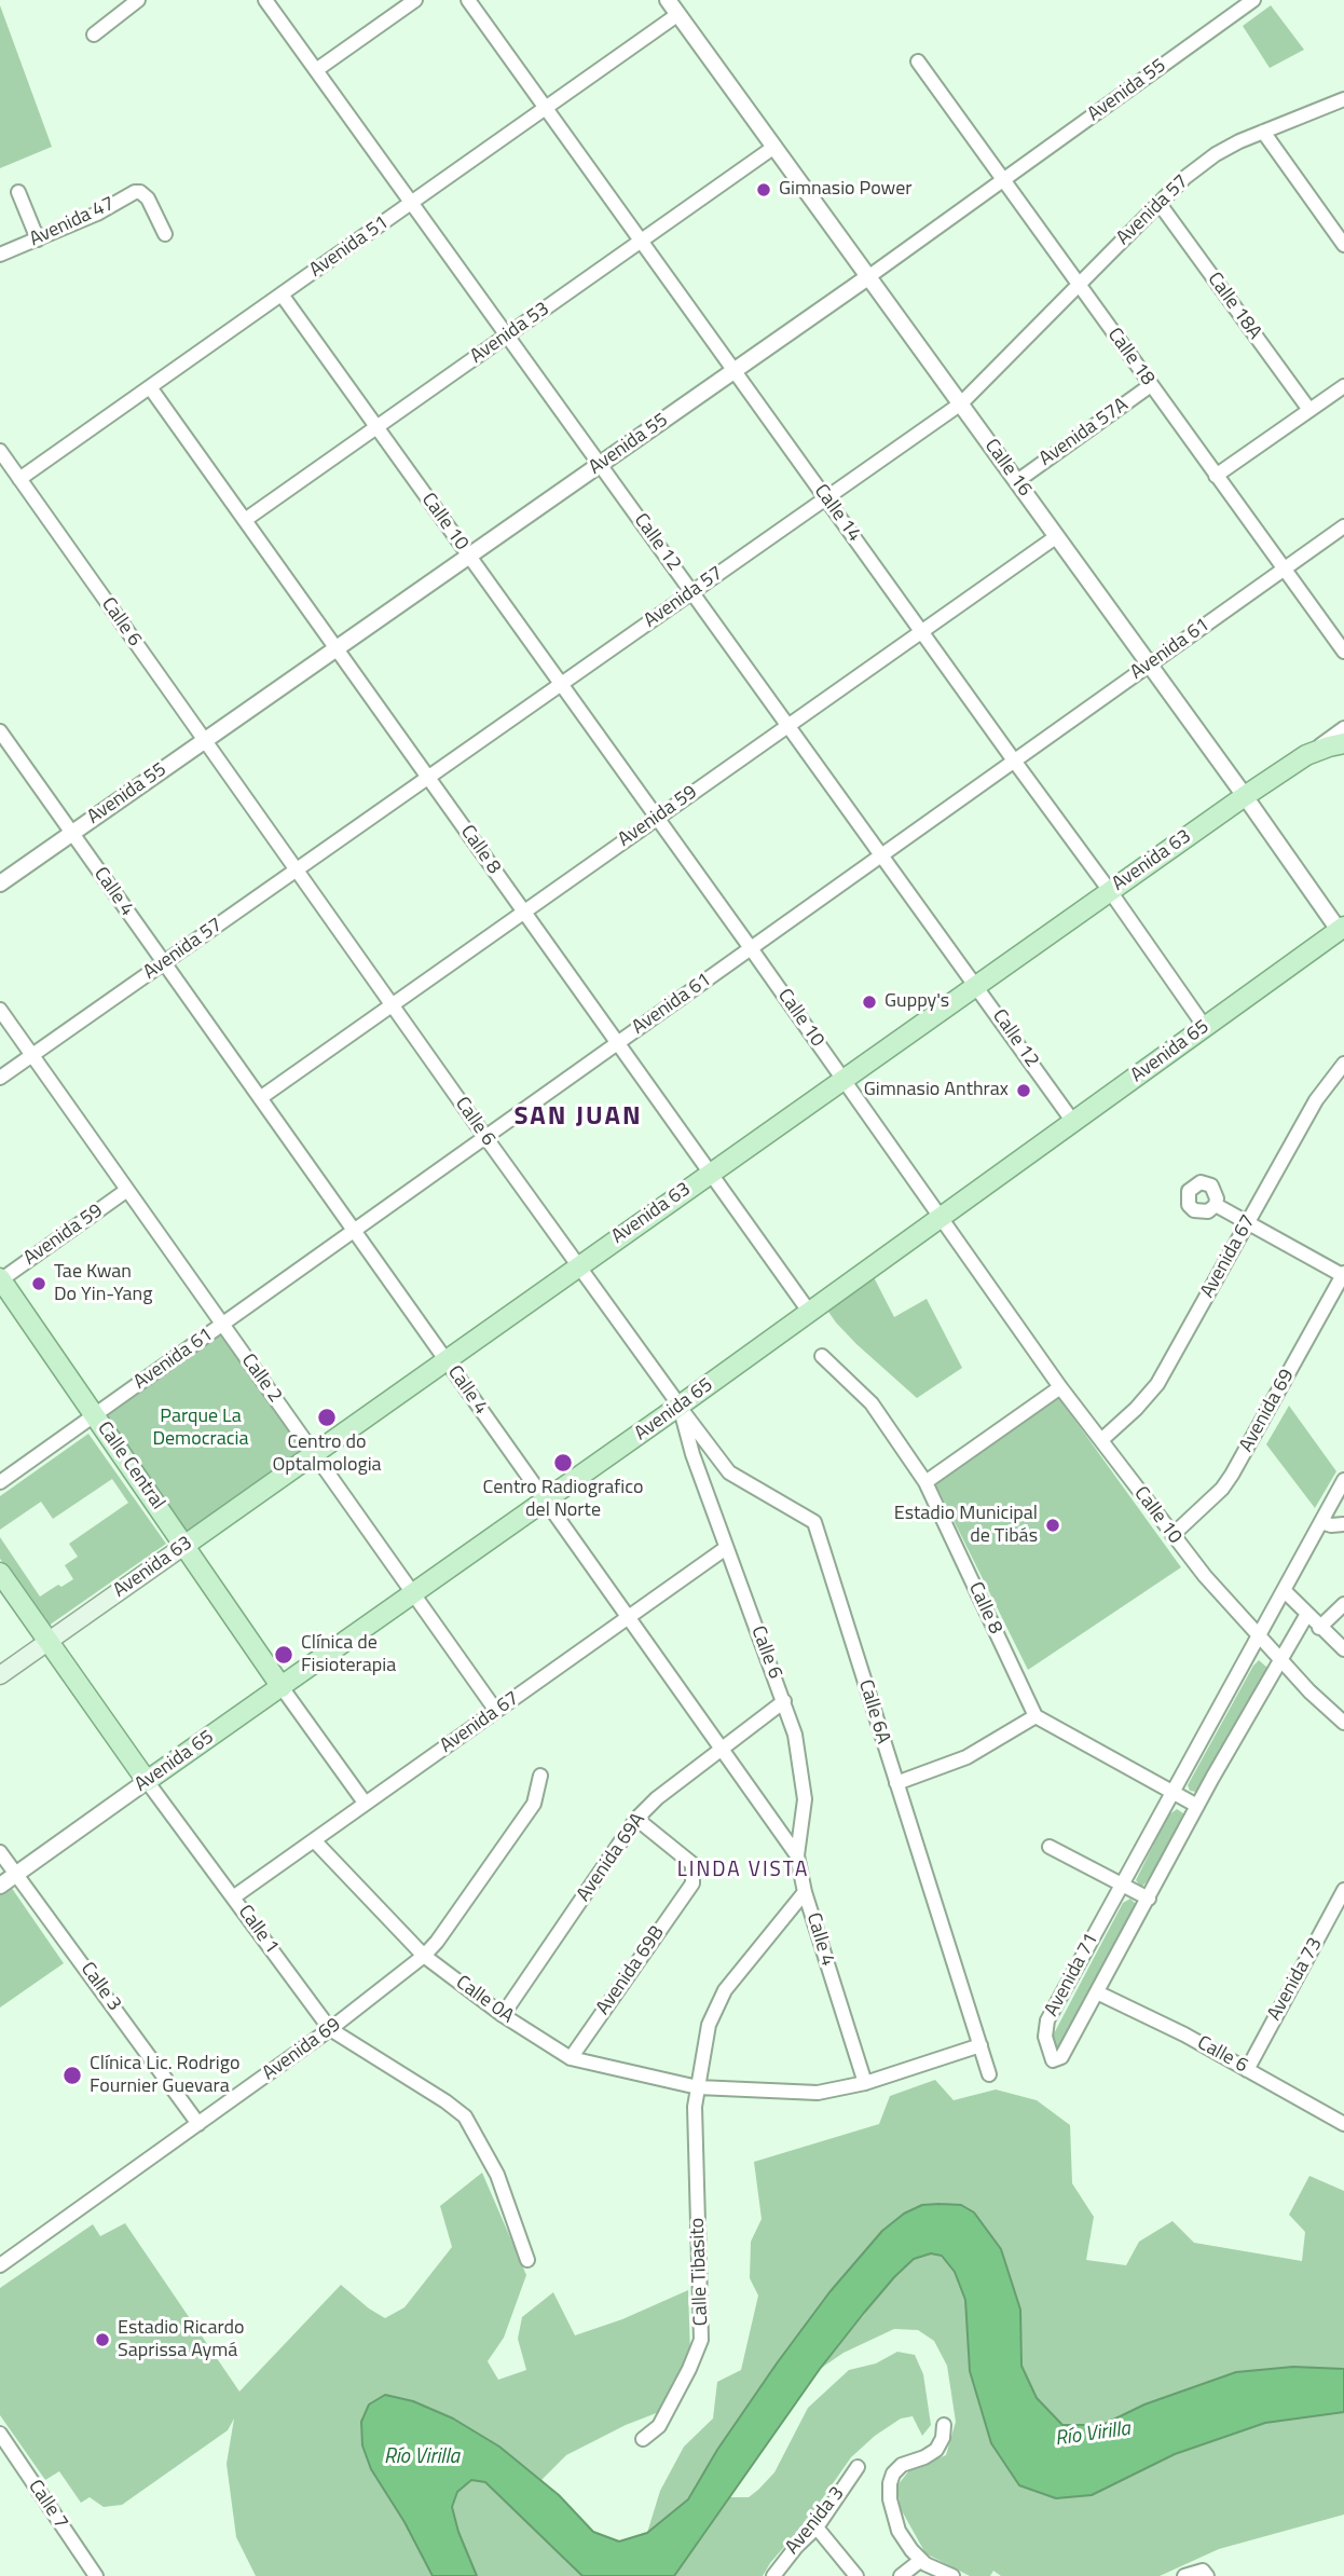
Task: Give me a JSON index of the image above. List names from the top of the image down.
{
  "streets": {
    "main road": [
      "Avenida 63",
      "Avenida 65",
      "Calle Central",
      "Calle 1"
    ],
    "street": [
      "Avenida 55",
      "Avenida 57",
      "Avenida 47",
      "Avenida 51",
      "Calle 18A",
      "Avenida 53",
      "Calle 18",
      "Avenida 57A",
      "Calle 16",
      "Calle 14",
      "Calle 10",
      "Calle 12",
      "Calle 6",
      "Avenida 61",
      "Avenida 59",
      "Calle 8",
      "Calle 4",
      "Avenida 67",
      "Calle 2",
      "Avenida 69",
      "Calle 6A",
      "Avenida 69A",
      "Avenida 69B",
      "Avenida 71",
      "Avenida 73",
      "Calle 3",
      "Calle 0A",
      "Calle Tibasito",
      "Calle 7",
      "Avenida 3"
    ]
  },
  "crossings": [
    ["Avenida 55", "Calle 18"],
    ["Avenida 55", "Calle 16"],
    ["Avenida 55", "Calle 14"],
    ["Avenida 55", "Calle 10"],
    ["Avenida 55", "Calle 12"],
    ["Avenida 55", "Calle 6"],
    ["Avenida 55", "Calle 8"],
    ["Avenida 55", "Calle 4"],
    ["Avenida 57", "Calle 18A"],
    ["Avenida 57", "Calle 18"],
    ["Avenida 57", "Calle 16"],
    ["Avenida 57", "Calle 14"],
    ["Avenida 57", "Calle 10"],
    ["Avenida 57", "Calle 12"],
    ["Avenida 57", "Calle 6"],
    ["Avenida 57", "Calle 8"],
    ["Avenida 57", "Calle 4"],
    ["Avenida 57", "Calle 2"],
    ["Avenida 51", "Calle 16"],
    ["Avenida 51", "Calle 14"],
    ["Avenida 51", "Calle 10"],
    ["Avenida 51", "Calle 12"],
    ["Avenida 51", "Calle 6"],
    ["Avenida 51", "Calle 8"],
    ["Avenida 53", "Calle 16"],
    ["Avenida 53", "Calle 14"],
    ["Avenida 53", "Calle 10"],
    ["Avenida 53", "Calle 12"],
    ["Avenida 53", "Calle 8"],
    ["Calle 18", "Avenida 57A"],
    ["Calle 18", "Avenida 61"],
    ["Avenida 57A", "Calle 16"],
    ["Calle 16", "Avenida 61"],
    ["Calle 16", "Avenida 59"],
    ["Calle 16", "Avenida 63"],
    ["Calle 16", "Avenida 65"],
    ["Calle 14", "Avenida 61"],
    ["Calle 14", "Avenida 59"],
    ["Calle 14", "Avenida 63"],
    ["Calle 14", "Avenida 65"],
    ["Calle 10", "Avenida 61"],
    ["Calle 10", "Avenida 59"],
    ["Calle 10", "Avenida 63"],
    ["Calle 10", "Avenida 65"],
    ["Calle 10", "Avenida 67"],
    ["Calle 10", "Avenida 69"],
    ["Calle 10", "Avenida 71"],
    ["Calle 12", "Avenida 61"],
    ["Calle 12", "Avenida 59"],
    ["Calle 12", "Avenida 63"],
    ["Calle 12", "Avenida 65"],
    ["Calle 6", "Avenida 61"],
    ["Calle 6", "Avenida 59"],
    ["Calle 6", "Avenida 63"],
    ["Calle 6", "Calle 4"],
    ["Calle 6", "Avenida 65"],
    ["Calle 6", "Avenida 67"],
    ["Calle 6", "Calle 6A"],
    ["Calle 6", "Avenida 69A"],
    ["Calle 6", "Avenida 71"],
    ["Calle 6", "Avenida 73"],
    ["Avenida 61", "Calle 8"],
    ["Avenida 61", "Calle 4"],
    ["Avenida 61", "Calle 2"],
    ["Avenida 61", "Calle Central"],
    ["Avenida 59", "Calle 8"],
    ["Avenida 59", "Calle 4"],
    ["Avenida 59", "Calle 2"],
    ["Avenida 59", "Calle Central"],
    ["Calle 8", "Avenida 63"],
    ["Calle 8", "Avenida 65"],
    ["Avenida 63", "Calle 4"],
    ["Avenida 63", "Calle 2"],
    ["Avenida 63", "Calle Central"],
    ["Avenida 63", "Calle 1"],
    ["Calle 4", "Avenida 65"],
    ["Calle 4", "Avenida 67"],
    ["Calle 4", "Avenida 69A"],
    ["Calle 4", "Calle Tibasito"],
    ["Avenida 65", "Calle 2"],
    ["Avenida 65", "Calle Central"],
    ["Avenida 65", "Calle 6A"],
    ["Avenida 65", "Calle 1"],
    ["Avenida 65", "Calle 3"],
    ["Avenida 67", "Calle 2"],
    ["Avenida 67", "Calle Central"],
    ["Avenida 67", "Calle 1"],
    ["Avenida 67", "Calle 0A"],
    ["Avenida 69", "Calle 1"],
    ["Avenida 69", "Calle 3"],
    ["Avenida 69", "Calle 0A"],
    ["Avenida 69A", "Avenida 69B"],
    ["Avenida 69A", "Calle 0A"],
    ["Avenida 69B", "Calle 0A"],
    ["Calle 0A", "Calle Tibasito"]
  ],
  "districts": ["SAN JUAN", "LINDA VISTA"],
  "water": ["Río Virilla"],
  "parks": ["Parque La Democracia"],
  "places": [
    "Gimnasio Power",
    "Guppy's",
    "Gimnasio Anthrax",
    "Tae Kwan Do Yin-Yang",
    "Centro do Optalmologia",
    "Centro Radiografico del Norte",
    "Estadio Municipal de Tibás",
    "Clínica de Fisioterapia",
    "Clínica Lic. Rodrigo Fournier Guevara",
    "Estadio Ricardo Saprissa Aymá"
  ]
}
